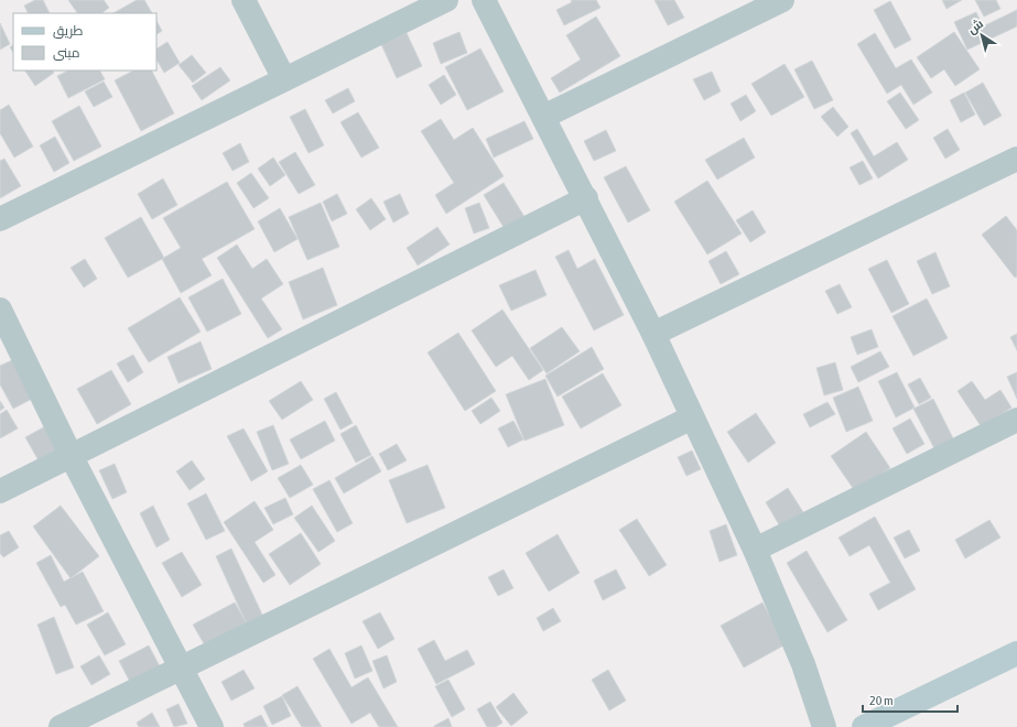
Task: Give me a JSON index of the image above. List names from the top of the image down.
{
  "legend": ["طريق", "مبنى"],
  "scale_bar": "20 m",
  "north": "top left"
}
